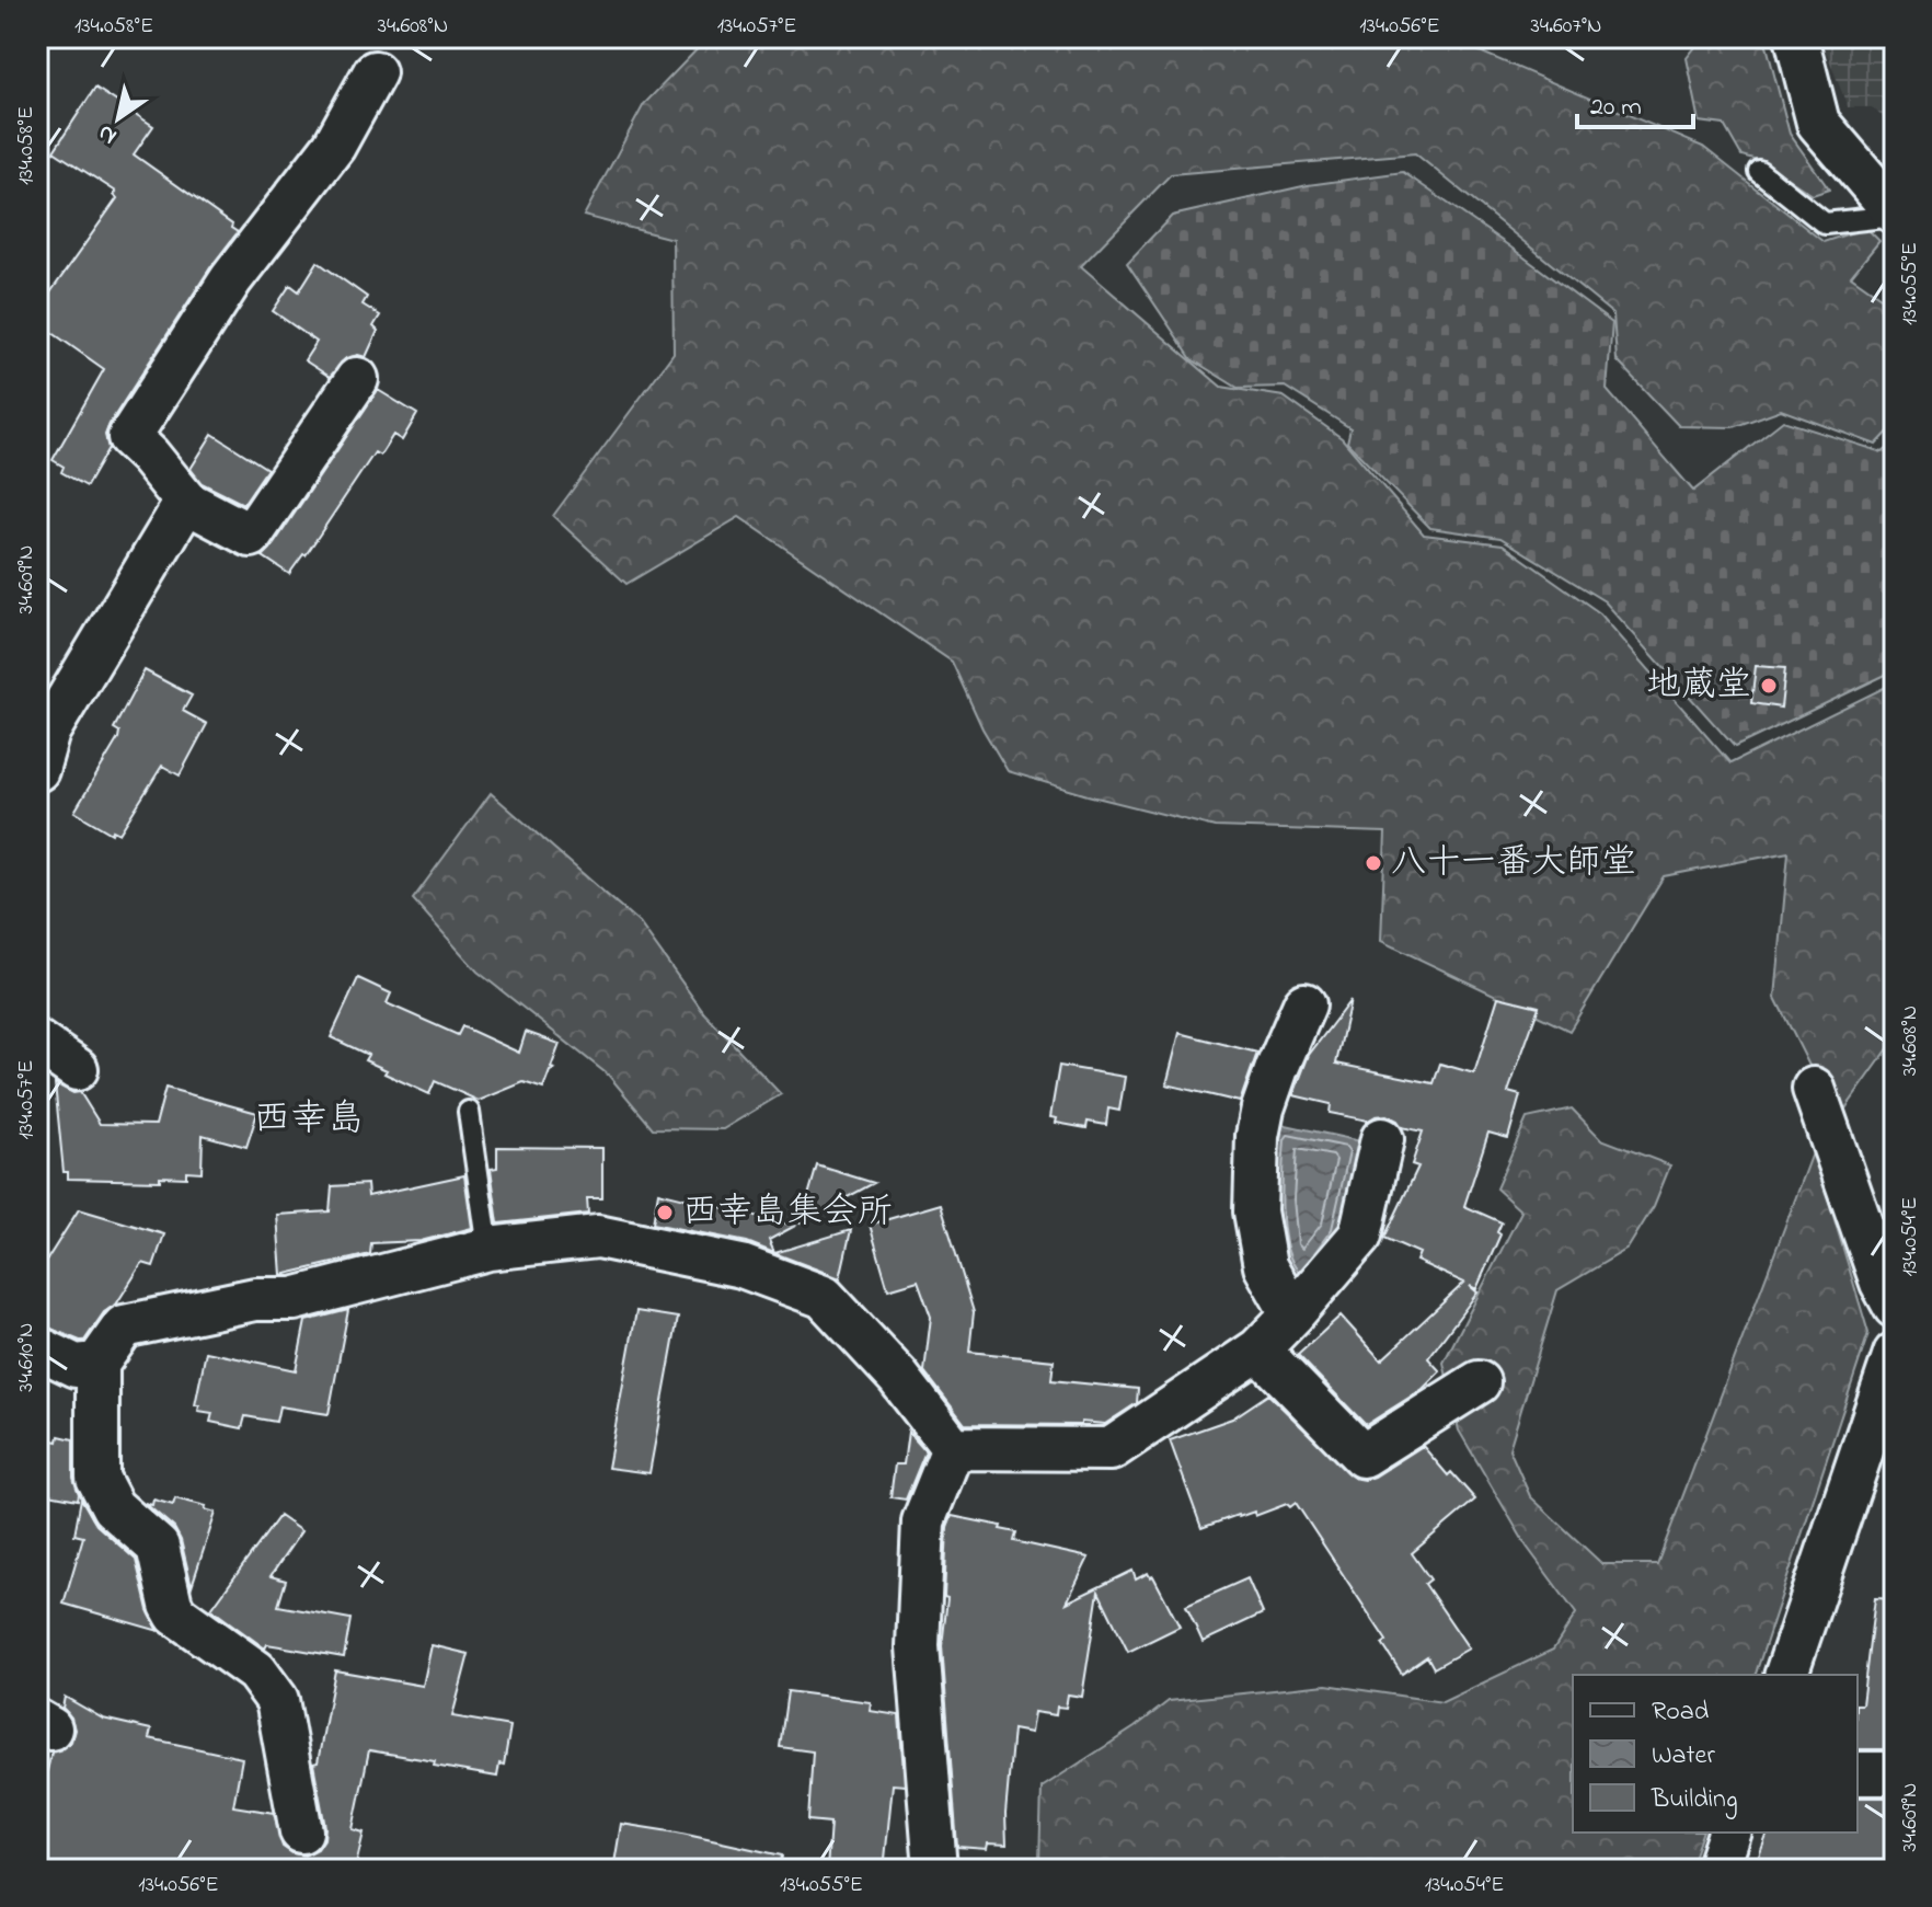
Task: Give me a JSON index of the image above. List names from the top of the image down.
{
  "districts": ["西幸島"],
  "places": ["地蔵堂", "八十一番大師堂", "西幸島集会所"],
  "legend": ["Road", "Water", "Building"],
  "scale_bar": "20 m",
  "north": "bottom left",
  "coordinates": [
    "134.058°E",
    "34.608°N",
    "134.057°E",
    "134.056°E",
    "34.607°N",
    "134.055°E",
    "34.609°N",
    "134.054°E",
    "34.610°N"
  ]
}
